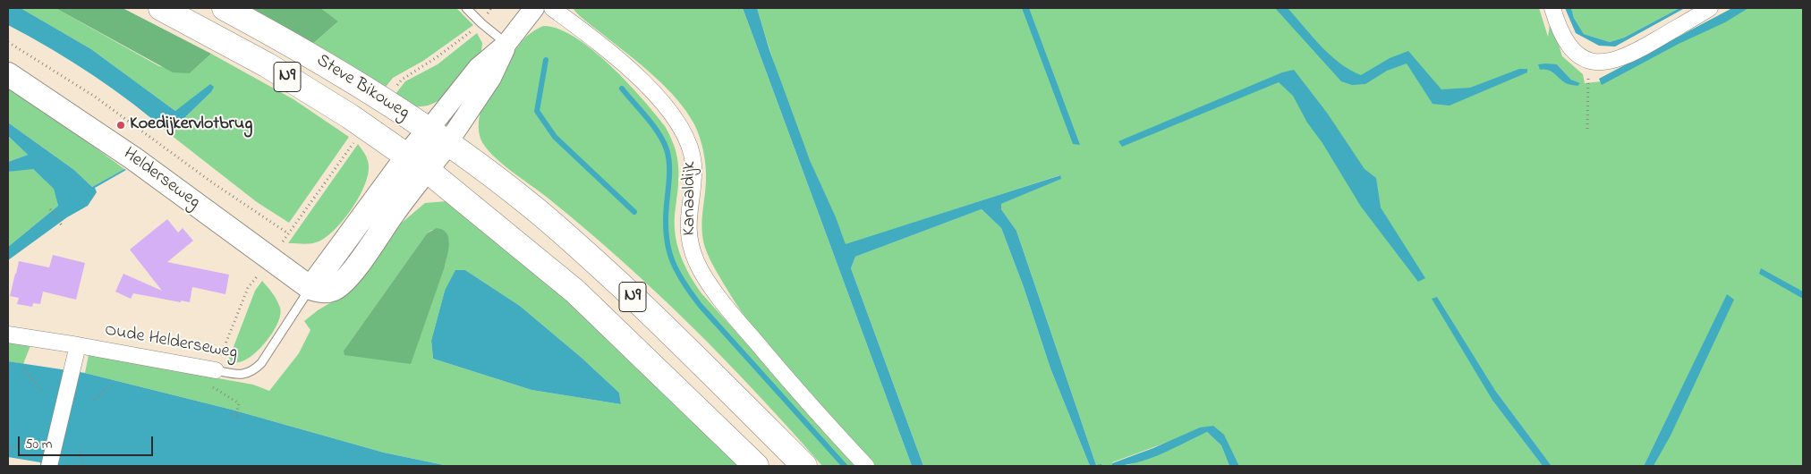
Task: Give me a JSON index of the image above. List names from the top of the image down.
{
  "streets": {
    "main road": ["N9", "Steve Bikoweg", "Helderseweg"],
    "street": ["Kanaaldijk", "Oude Helderseweg"]
  },
  "crossings": [
    ["N9", "Steve Bikoweg"],
    ["Helderseweg", "Oude Helderseweg"]
  ],
  "places": ["Koedijkervlotbrug"],
  "scale_bar": "50 m"
}
